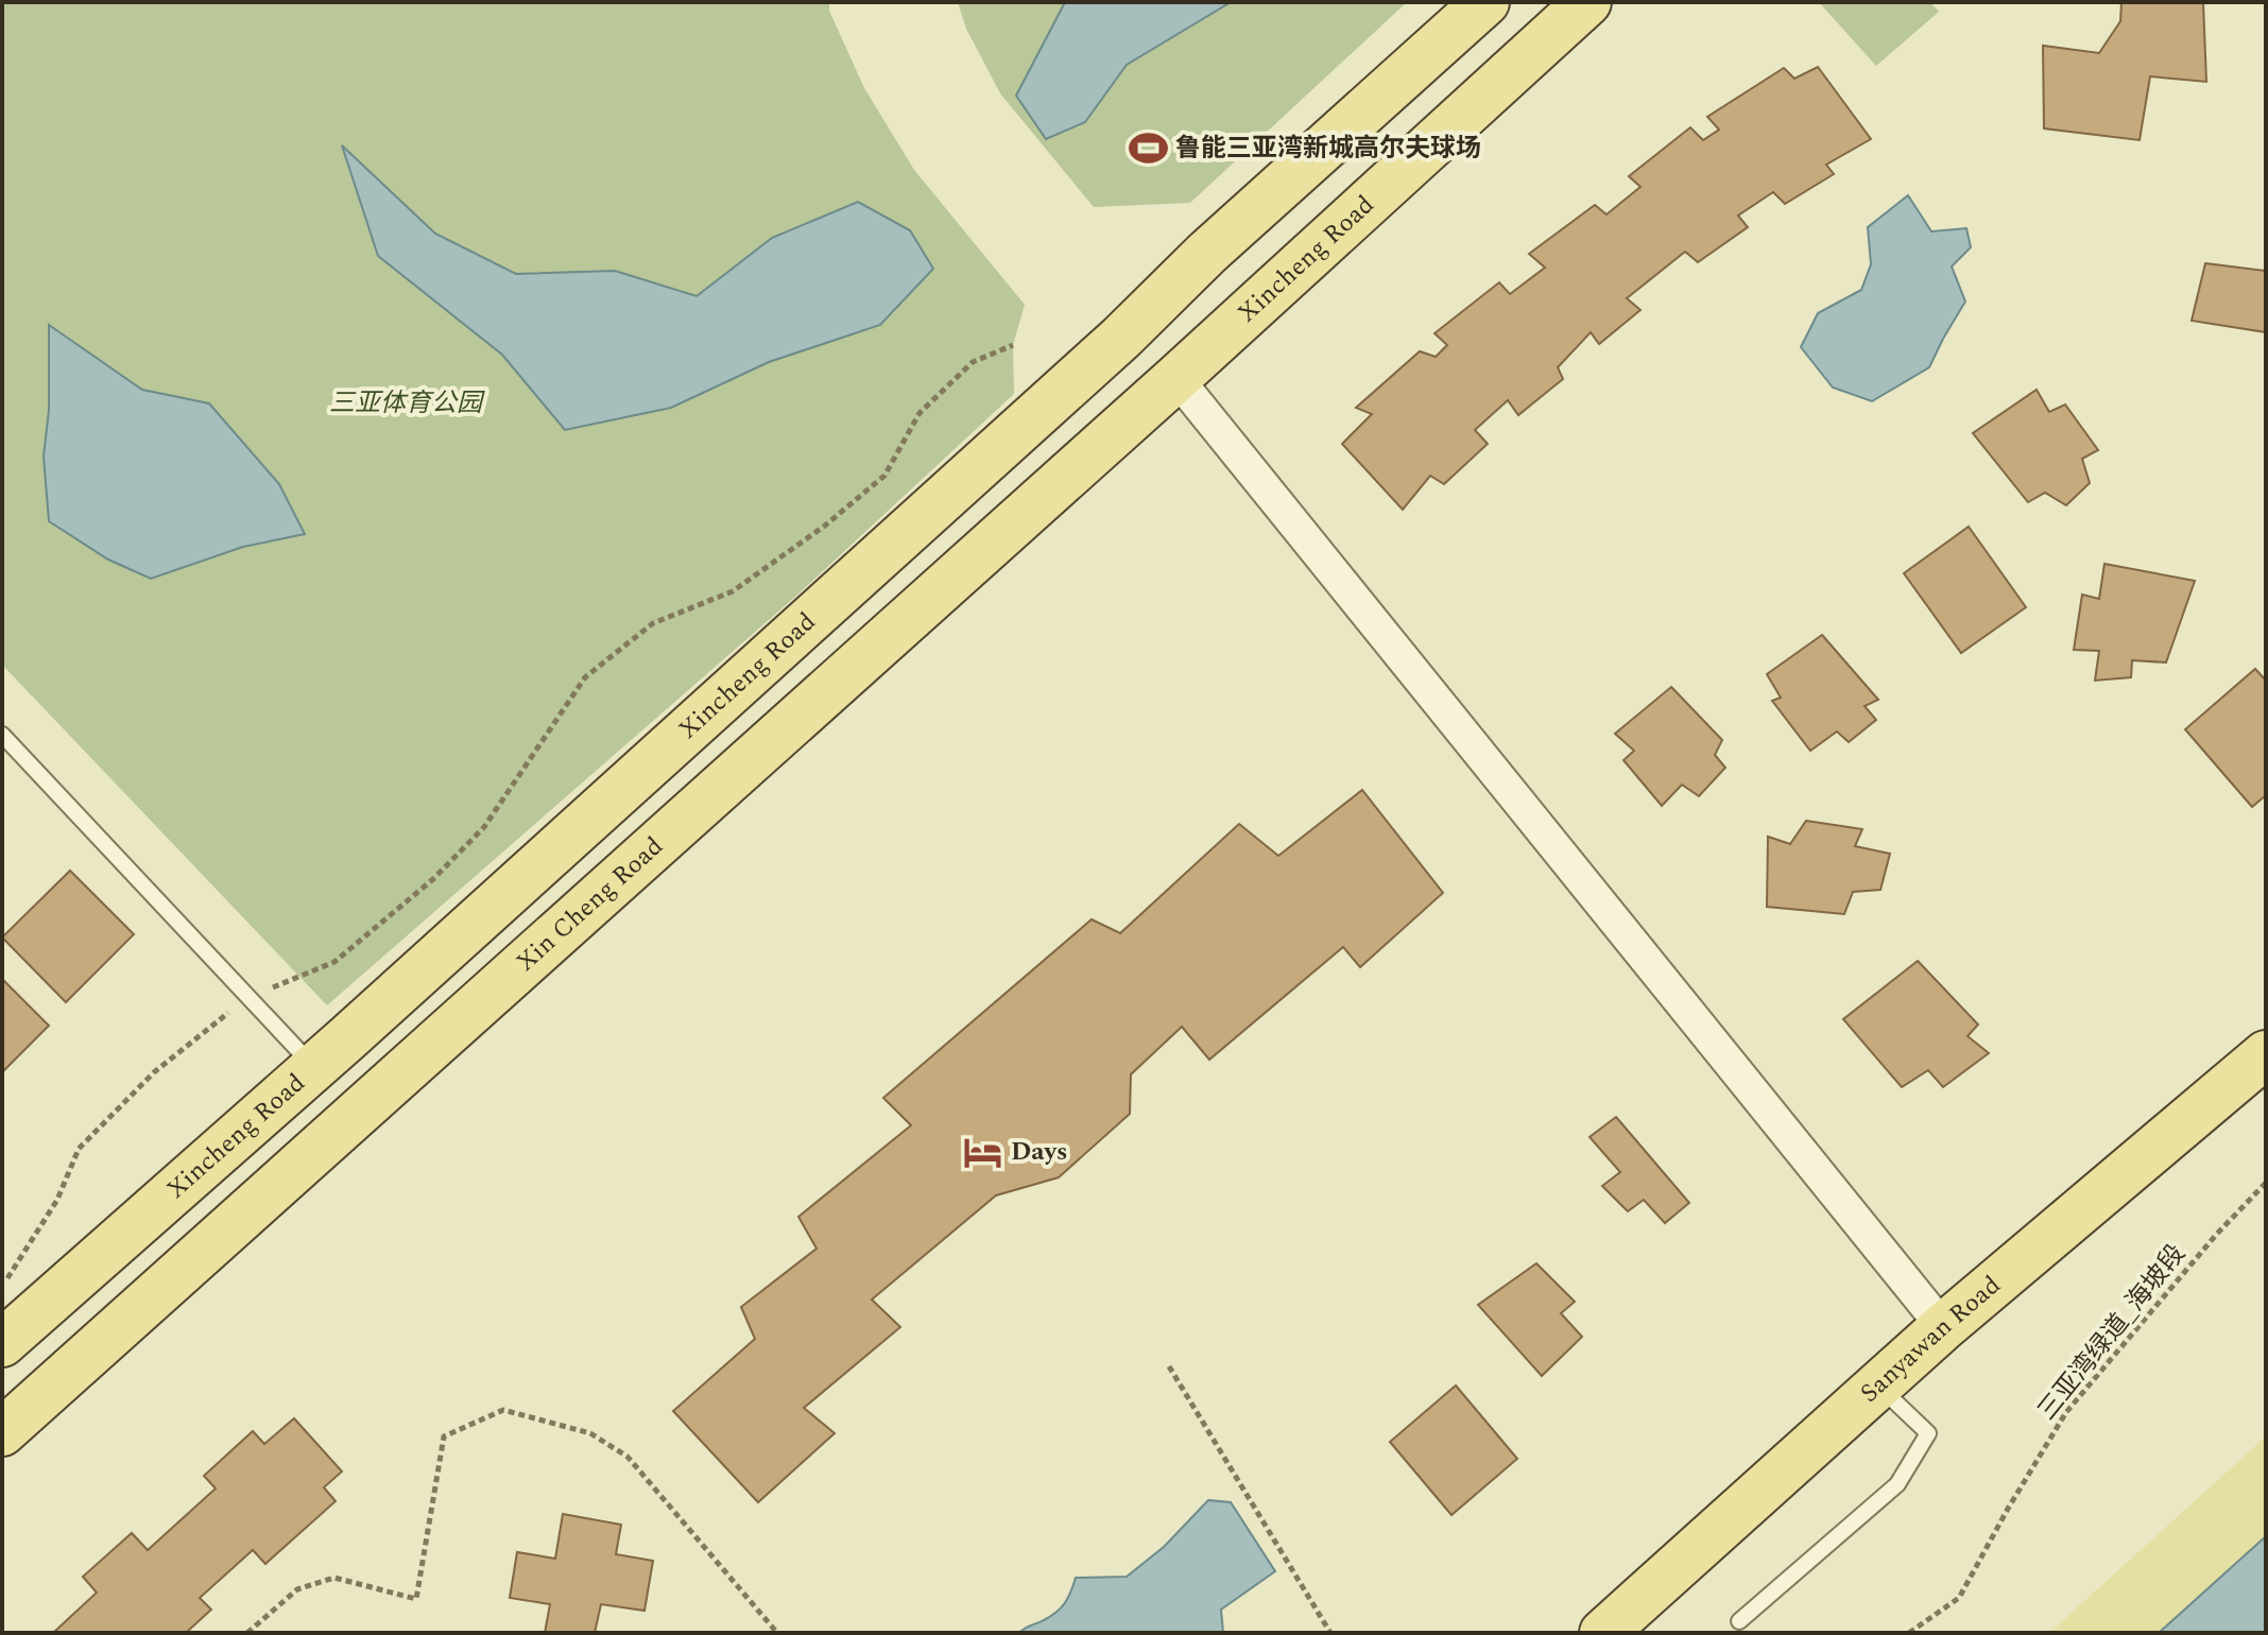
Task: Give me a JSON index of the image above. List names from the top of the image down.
{
  "streets": {
    "main road": ["Xincheng Road", "Xin Cheng Road", "Sanyawan Road"],
    "path": ["三亚湾绿道_海坡段"]
  },
  "crossings": [
    ["Xincheng Road", "Xin Cheng Road"]
  ],
  "parks": ["三亚体育公园"],
  "places": {
    "sports": ["鲁能三亚湾新城高尔夫球场"],
    "hotel": ["Days"]
  }
}
